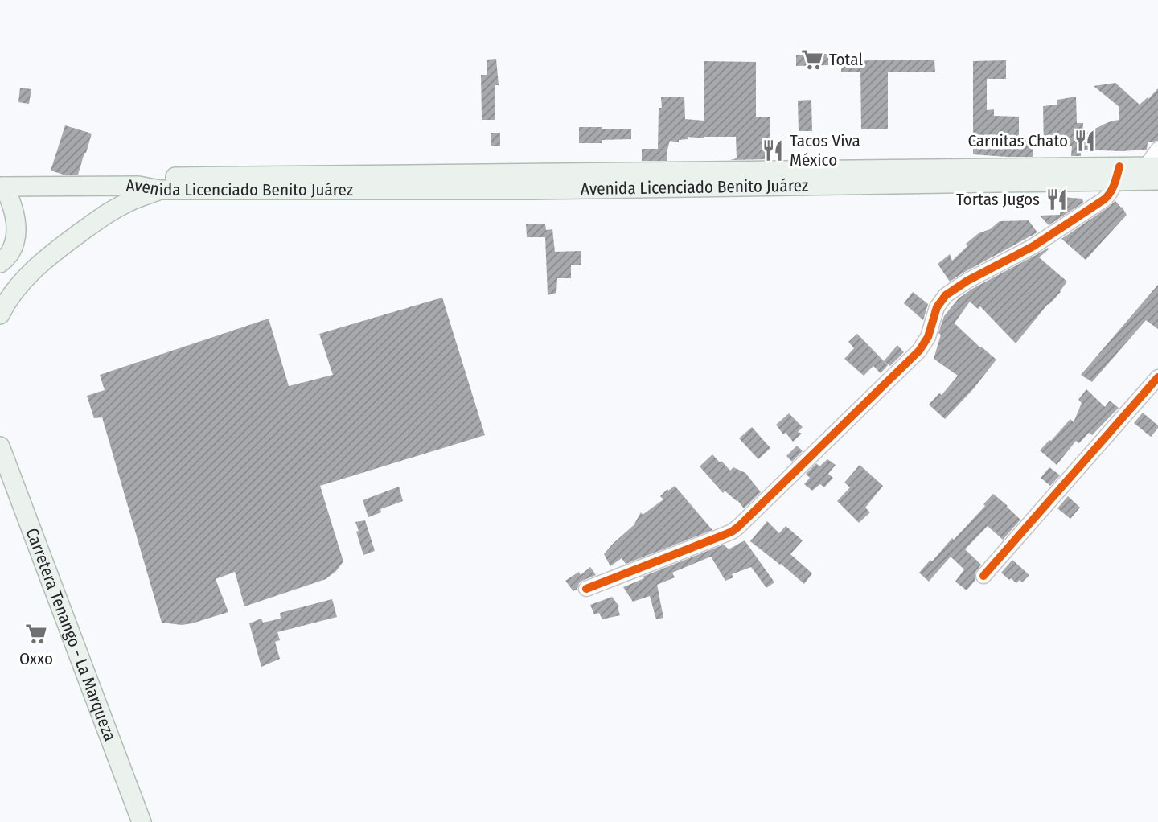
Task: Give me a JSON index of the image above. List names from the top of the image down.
{
  "streets": {
    "main road": ["Avenida Licenciado Benito Juárez", "Carretera Tenango - La Marqueza"]
  },
  "places": {
    "supermarket": ["Total", "Oxxo"],
    "restaurant": ["Carnitas Chato", "Tacos Viva México", "Tortas Jugos"]
  }
}
